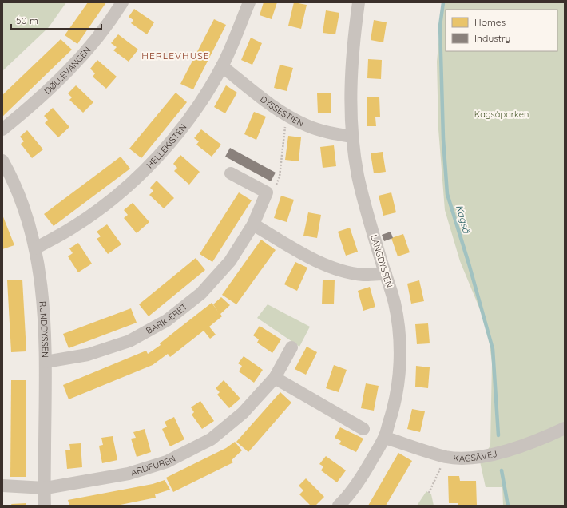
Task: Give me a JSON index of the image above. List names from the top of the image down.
{
  "streets": {
    "street": [
      "DØLLEVANGEN",
      "DYSSESTIEN",
      "HELLEKISTEN",
      "LANGDYSSEN",
      "BARKÆRET",
      "RUNDDYSSEN",
      "KAGSÅVEJ",
      "ARDFUREN"
    ]
  },
  "crossings": [
    ["DYSSESTIEN", "HELLEKISTEN"],
    ["DYSSESTIEN", "LANGDYSSEN"],
    ["HELLEKISTEN", "RUNDDYSSEN"],
    ["LANGDYSSEN", "KAGSÅVEJ"],
    ["BARKÆRET", "RUNDDYSSEN"],
    ["RUNDDYSSEN", "ARDFUREN"]
  ],
  "districts": ["HERLEVHUSE"],
  "water": ["Kagså"],
  "parks": ["Kagsåparken"],
  "legend": ["Homes", "Industry"],
  "scale_bar": "50 m"
}
